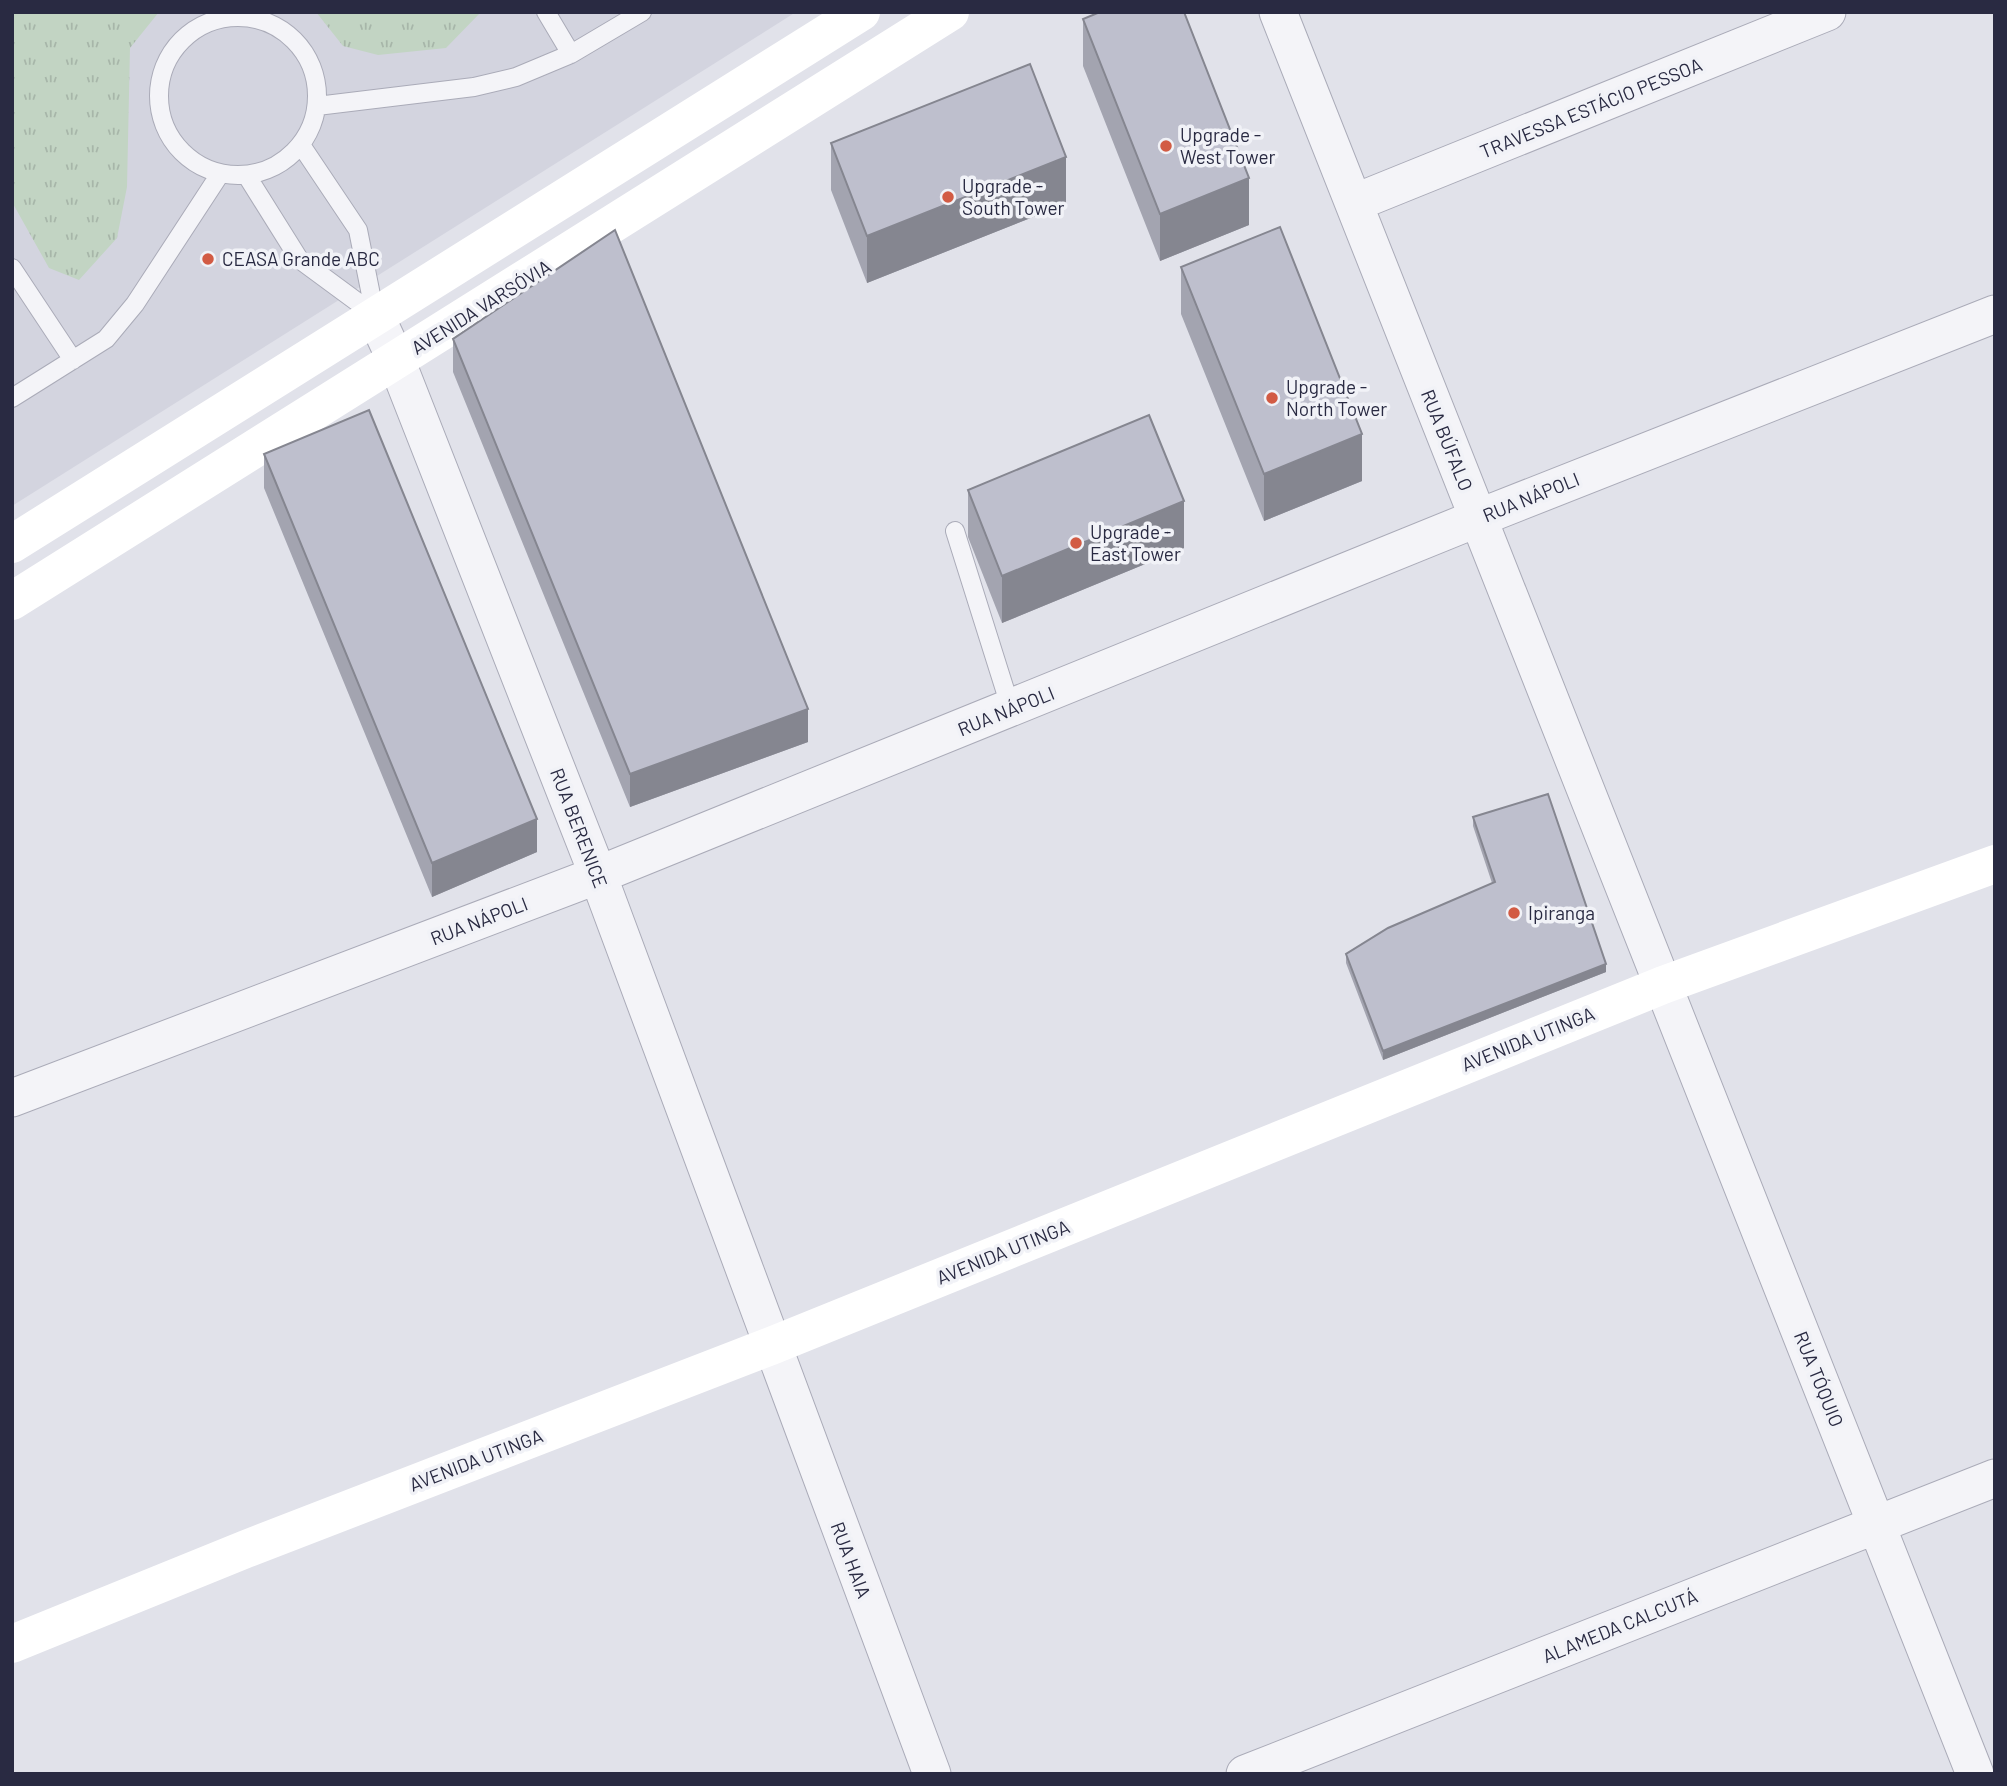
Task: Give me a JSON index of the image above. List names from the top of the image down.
{
  "streets": {
    "main road": ["AVENIDA VARSÓVIA", "AVENIDA UTINGA"],
    "street": [
      "TRAVESSA ESTÁCIO PESSOA",
      "RUA BÚFALO",
      "RUA NÁPOLI",
      "RUA BERENICE",
      "RUA TÓQUIO",
      "RUA HAIA",
      "ALAMEDA CALCUTÁ"
    ]
  },
  "crossings": [
    ["TRAVESSA ESTÁCIO PESSOA", "RUA BÚFALO"],
    ["AVENIDA VARSÓVIA", "RUA BERENICE"],
    ["RUA BÚFALO", "RUA NÁPOLI"],
    ["RUA BÚFALO", "AVENIDA UTINGA"],
    ["RUA BÚFALO", "RUA TÓQUIO"],
    ["RUA NÁPOLI", "RUA BERENICE"],
    ["RUA BERENICE", "AVENIDA UTINGA"],
    ["RUA BERENICE", "RUA HAIA"],
    ["AVENIDA UTINGA", "RUA TÓQUIO"],
    ["AVENIDA UTINGA", "RUA HAIA"],
    ["RUA TÓQUIO", "ALAMEDA CALCUTÁ"]
  ],
  "places": [
    "Upgrade - West Tower",
    "Upgrade - South Tower",
    "CEASA Grande ABC",
    "Upgrade - North Tower",
    "Upgrade - East Tower",
    "Ipiranga"
  ]
}
